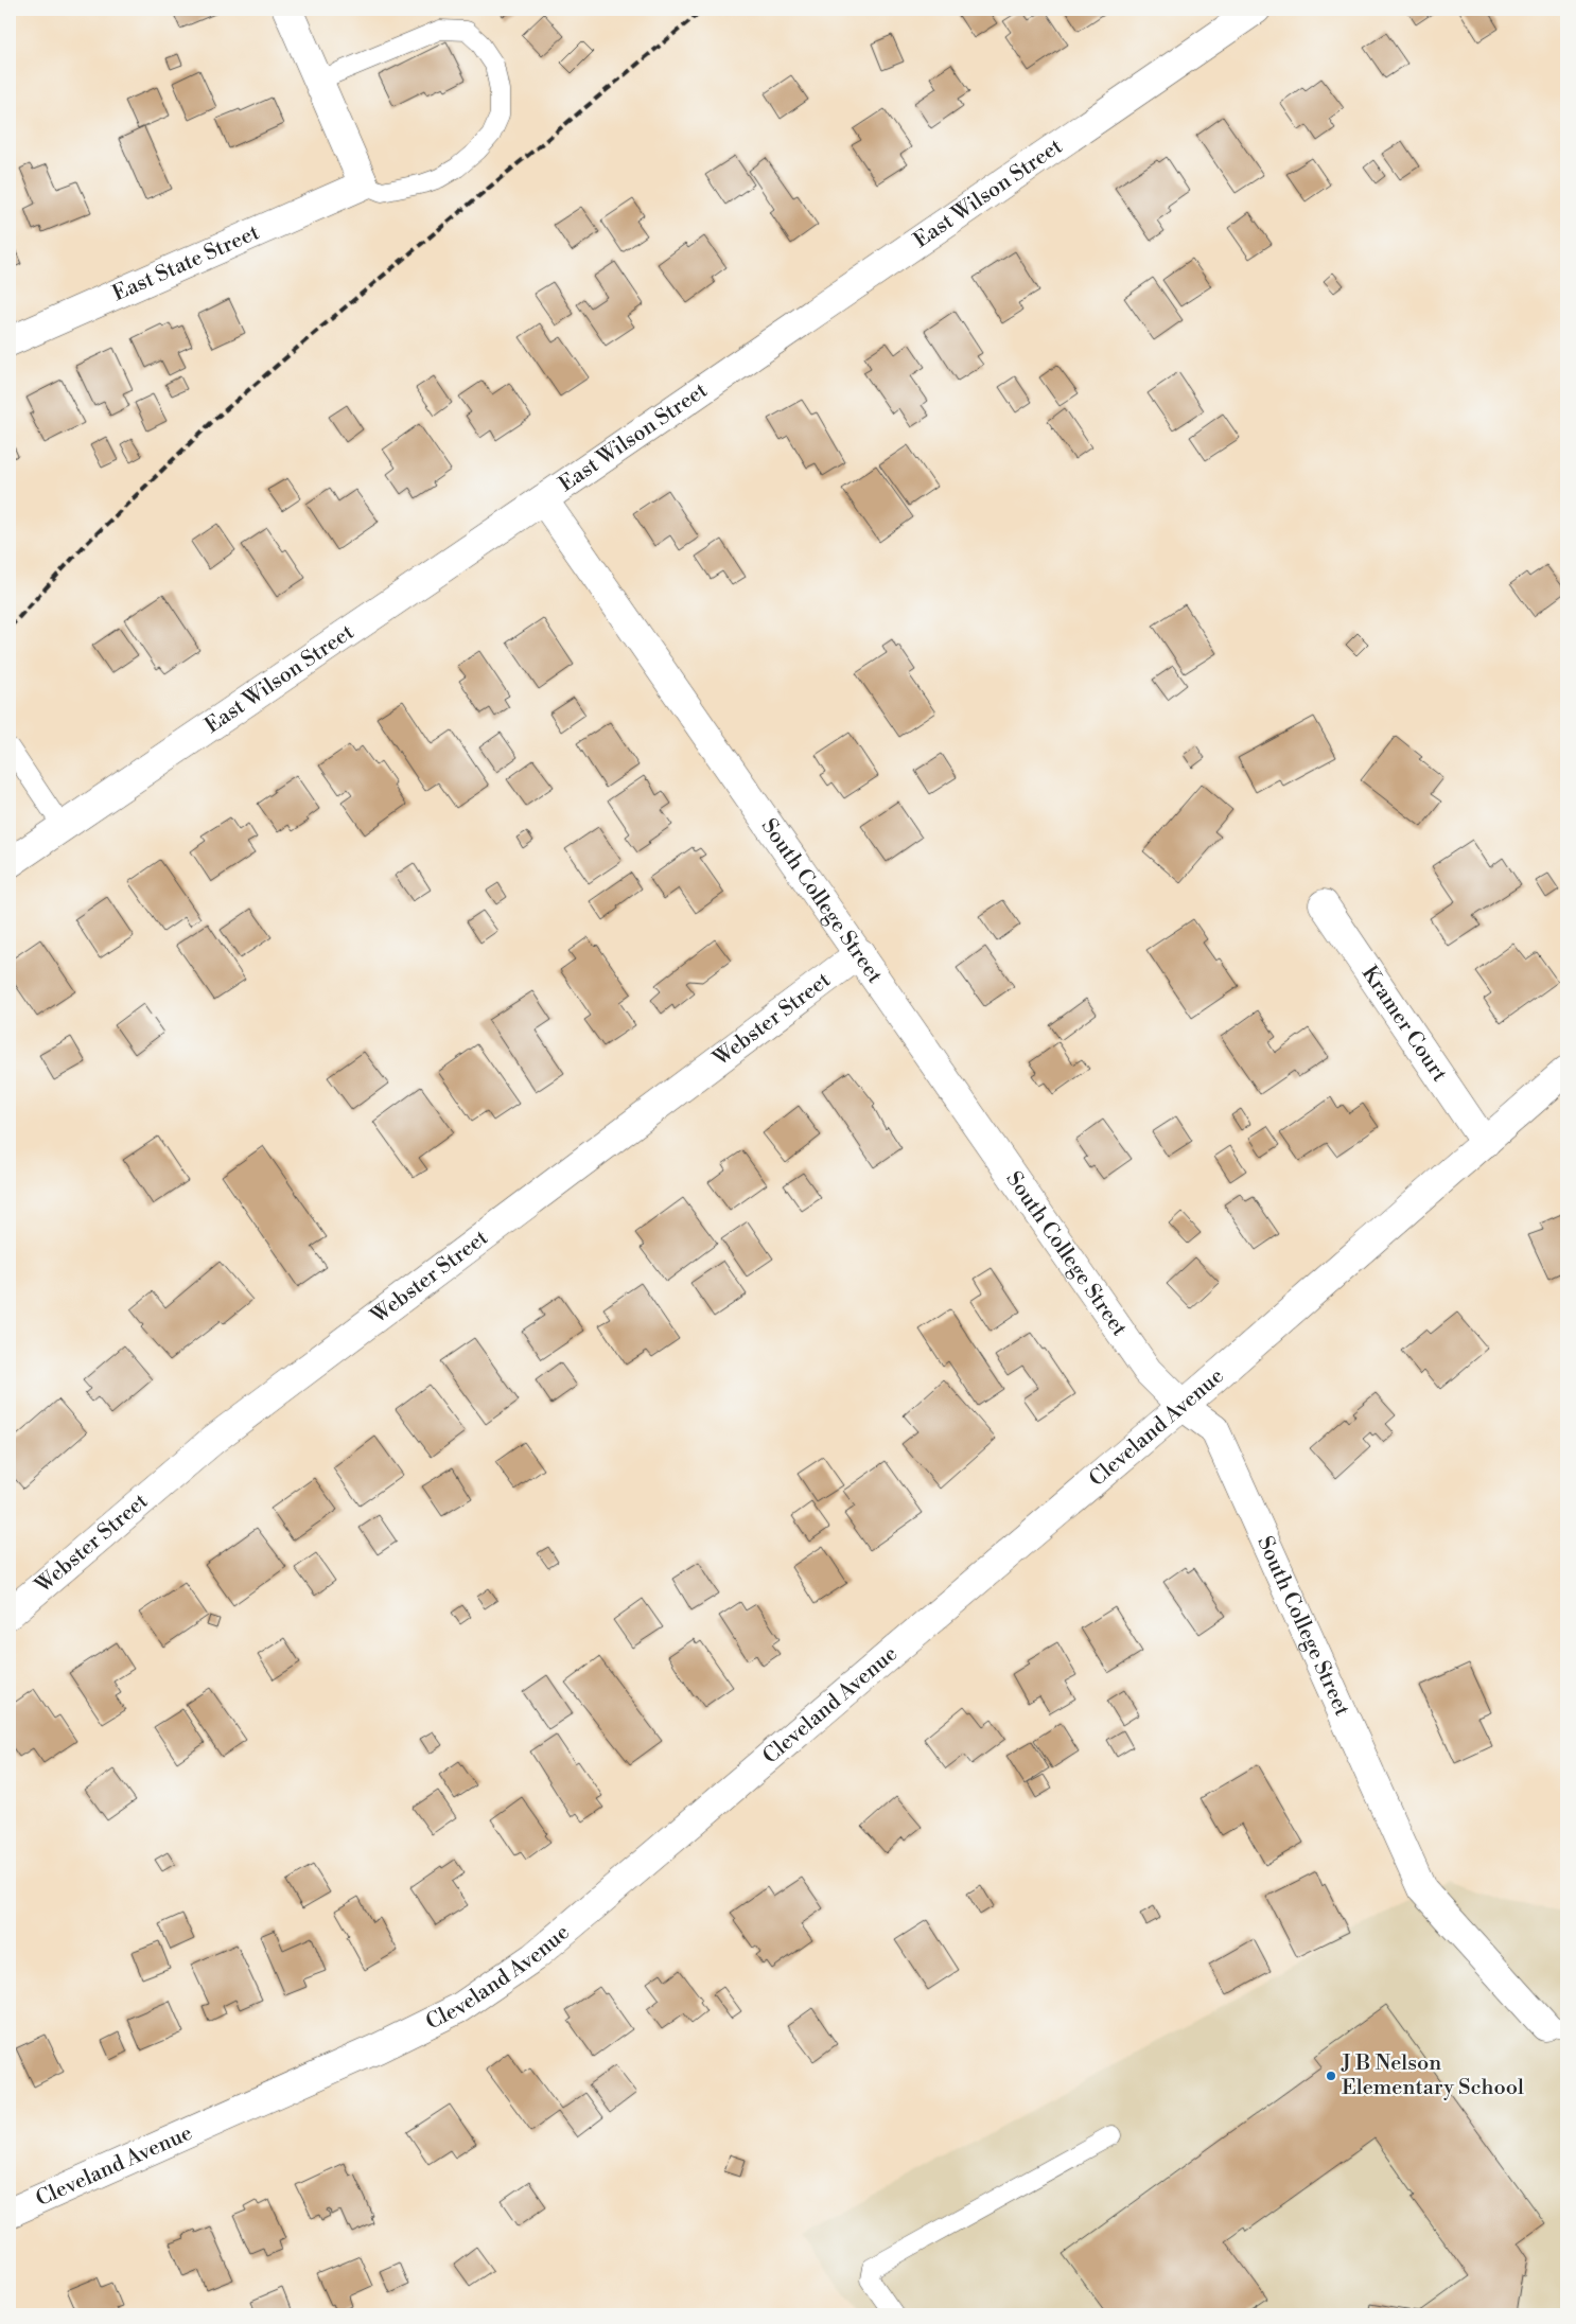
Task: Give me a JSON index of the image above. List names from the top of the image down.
{
  "streets": {
    "street": [
      "East Wilson Street",
      "East State Street",
      "South College Street",
      "Webster Street",
      "Kramer Court",
      "Cleveland Avenue"
    ]
  },
  "crossings": [
    ["East Wilson Street", "South College Street"],
    ["South College Street", "Webster Street"],
    ["South College Street", "Cleveland Avenue"],
    ["Kramer Court", "Cleveland Avenue"]
  ],
  "places": ["J B Nelson Elementary School"]
}
